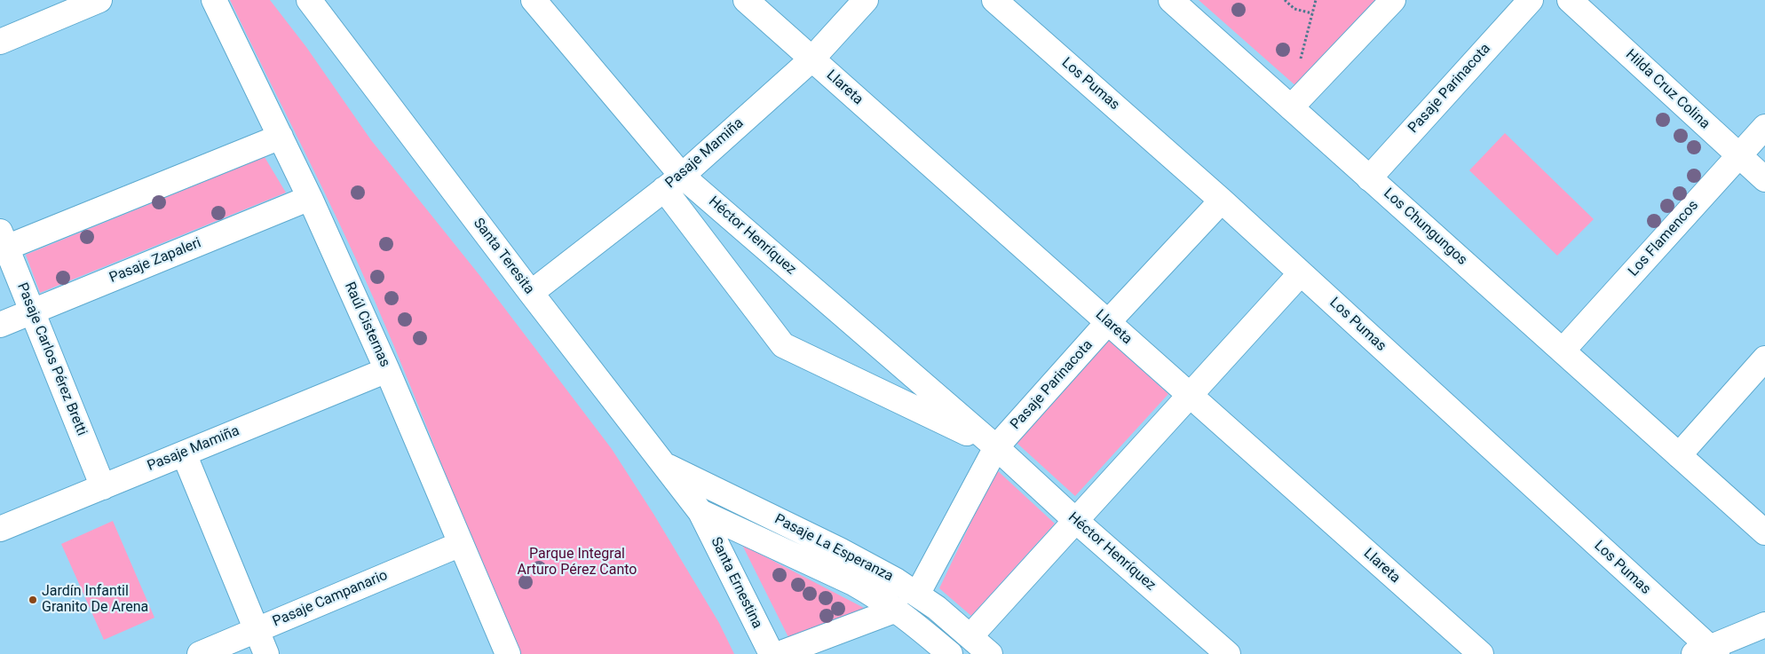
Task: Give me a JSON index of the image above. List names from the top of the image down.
{
  "streets": {
    "street": [
      "Los Pumas",
      "Llareta",
      "Pasaje Parinacota",
      "Hilda Cruz Colina",
      "Pasaje Mamiña",
      "Los Chungungos",
      "Héctor Henríquez",
      "Los Flamencos",
      "Santa Teresita",
      "Pasaje Zapaleri",
      "Raúl Cisternas",
      "Pasaje Carlos Pérez Bretti",
      "Pasaje La Esperanza",
      "Santa Ernestina",
      "Pasaje Campanario"
    ]
  },
  "crossings": [
    ["Los Pumas", "Pasaje Parinacota"],
    ["Llareta", "Pasaje Parinacota"],
    ["Llareta", "Pasaje Mamiña"],
    ["Pasaje Parinacota", "Los Chungungos"],
    ["Pasaje Parinacota", "Héctor Henríquez"],
    ["Pasaje Parinacota", "Pasaje La Esperanza"],
    ["Hilda Cruz Colina", "Los Flamencos"],
    ["Pasaje Mamiña", "Héctor Henríquez"],
    ["Pasaje Mamiña", "Santa Teresita"],
    ["Pasaje Mamiña", "Raúl Cisternas"],
    ["Pasaje Mamiña", "Pasaje Carlos Pérez Bretti"],
    ["Los Chungungos", "Los Flamencos"],
    ["Santa Teresita", "Pasaje La Esperanza"],
    ["Santa Teresita", "Santa Ernestina"],
    ["Pasaje Zapaleri", "Raúl Cisternas"],
    ["Pasaje Zapaleri", "Pasaje Carlos Pérez Bretti"],
    ["Raúl Cisternas", "Pasaje Campanario"],
    ["Pasaje La Esperanza", "Santa Ernestina"]
  ],
  "parks": ["Parque Integral Arturo Pérez Canto"],
  "places": ["Jardín Infantil Granito De Arena"]
}
